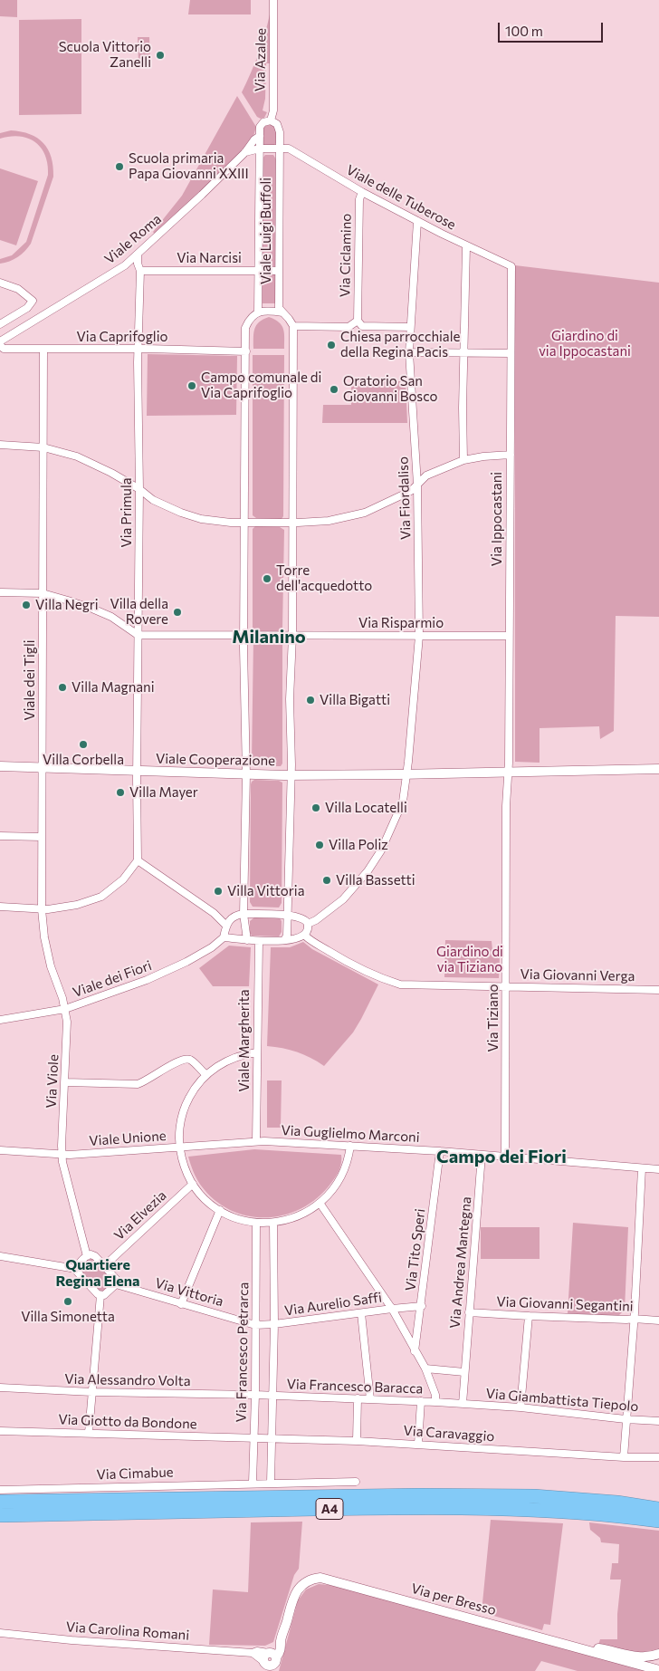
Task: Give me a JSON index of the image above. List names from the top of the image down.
{
  "streets": {
    "highway": ["A4"],
    "street": [
      "Via Azalee",
      "Viale delle Tuberose",
      "Viale Luigi Buffoli",
      "Viale Roma",
      "Via Ciclamino",
      "Via Narcisi",
      "Via Caprifoglio",
      "Via Fiordaliso",
      "Via Primula",
      "Via Ippocastani",
      "Via Risparmio",
      "Viale dei Tigli",
      "Viale Cooperazione",
      "Via Giovanni Verga",
      "Viale dei Fiori",
      "Via Tiziano",
      "Viale Margherita",
      "Via Viole",
      "Via Guglielmo Marconi",
      "Viale Unione",
      "Via Elvezia",
      "Via Tito Speri",
      "Via Andrea Mantegna",
      "Via Vittoria",
      "Via Aurelio Saffi",
      "Via Giovanni Segantini",
      "Via Francesco Petrarca",
      "Via Alessandro Volta",
      "Via Francesco Baracca",
      "Via Giambattista Tiepolo",
      "Via Giotto da Bondone",
      "Via Caravaggio",
      "Via Cimabue",
      "Via per Bresso",
      "Via Carolina Romani"
    ]
  },
  "crossings": [
    ["Via Azalee", "Viale Luigi Buffoli"],
    ["Via Azalee", "Viale Roma"],
    ["Viale delle Tuberose", "Viale Luigi Buffoli"],
    ["Viale delle Tuberose", "Viale Roma"],
    ["Viale delle Tuberose", "Via Ciclamino"],
    ["Viale delle Tuberose", "Via Fiordaliso"],
    ["Viale delle Tuberose", "Via Ippocastani"],
    ["Viale Luigi Buffoli", "Viale Roma"],
    ["Viale Luigi Buffoli", "Via Narcisi"],
    ["Viale Roma", "Via Primula"],
    ["Via Narcisi", "Via Primula"],
    ["Via Caprifoglio", "Via Primula"],
    ["Via Caprifoglio", "Viale dei Tigli"],
    ["Via Fiordaliso", "Via Risparmio"],
    ["Via Fiordaliso", "Viale Cooperazione"],
    ["Via Primula", "Viale Cooperazione"],
    ["Via Ippocastani", "Via Risparmio"],
    ["Via Ippocastani", "Viale Cooperazione"],
    ["Via Ippocastani", "Via Tiziano"],
    ["Viale dei Tigli", "Viale Cooperazione"],
    ["Viale dei Tigli", "Viale dei Fiori"],
    ["Viale dei Tigli", "Via Viole"],
    ["Viale Cooperazione", "Via Tiziano"],
    ["Via Giovanni Verga", "Via Tiziano"],
    ["Viale dei Fiori", "Via Viole"],
    ["Via Tiziano", "Via Guglielmo Marconi"],
    ["Viale Margherita", "Via Guglielmo Marconi"],
    ["Viale Margherita", "Viale Unione"],
    ["Via Viole", "Viale Unione"],
    ["Via Guglielmo Marconi", "Viale Unione"],
    ["Via Guglielmo Marconi", "Via Tito Speri"],
    ["Via Guglielmo Marconi", "Via Andrea Mantegna"],
    ["Via Tito Speri", "Via Aurelio Saffi"],
    ["Via Andrea Mantegna", "Via Giovanni Segantini"],
    ["Via Andrea Mantegna", "Via Francesco Baracca"],
    ["Via Andrea Mantegna", "Via Giambattista Tiepolo"],
    ["Via Vittoria", "Via Aurelio Saffi"],
    ["Via Vittoria", "Via Francesco Petrarca"],
    ["Via Francesco Petrarca", "Via Alessandro Volta"],
    ["Via Francesco Petrarca", "Via Giotto da Bondone"],
    ["Via Francesco Petrarca", "Via Cimabue"],
    ["Via Alessandro Volta", "Via Francesco Baracca"],
    ["Via Francesco Baracca", "Via Giambattista Tiepolo"],
    ["Via Giotto da Bondone", "Via Caravaggio"],
    ["Via per Bresso", "Via Carolina Romani"]
  ],
  "districts": ["Milanino", "Campo dei Fiori", "Quartiere Regina Elena"],
  "parks": ["Giardino di via Ippocastani", "Giardino di via Tiziano"],
  "places": [
    "Scuola Vittorio Zanelli",
    "Scuola primaria Papa Giovanni XXIII",
    "Chiesa parrocchiale della Regina Pacis",
    "Campo comunale di Via Caprifoglio",
    "Oratorio San Giovanni Bosco",
    "Torre dell'acquedotto",
    "Villa Negri",
    "Villa della Rovere",
    "Villa Magnani",
    "Villa Bigatti",
    "Villa Corbella",
    "Villa Mayer",
    "Villa Locatelli",
    "Villa Poliz",
    "Villa Bassetti",
    "Villa Vittoria",
    "Villa Simonetta"
  ],
  "scale_bar": "100 m"
}
